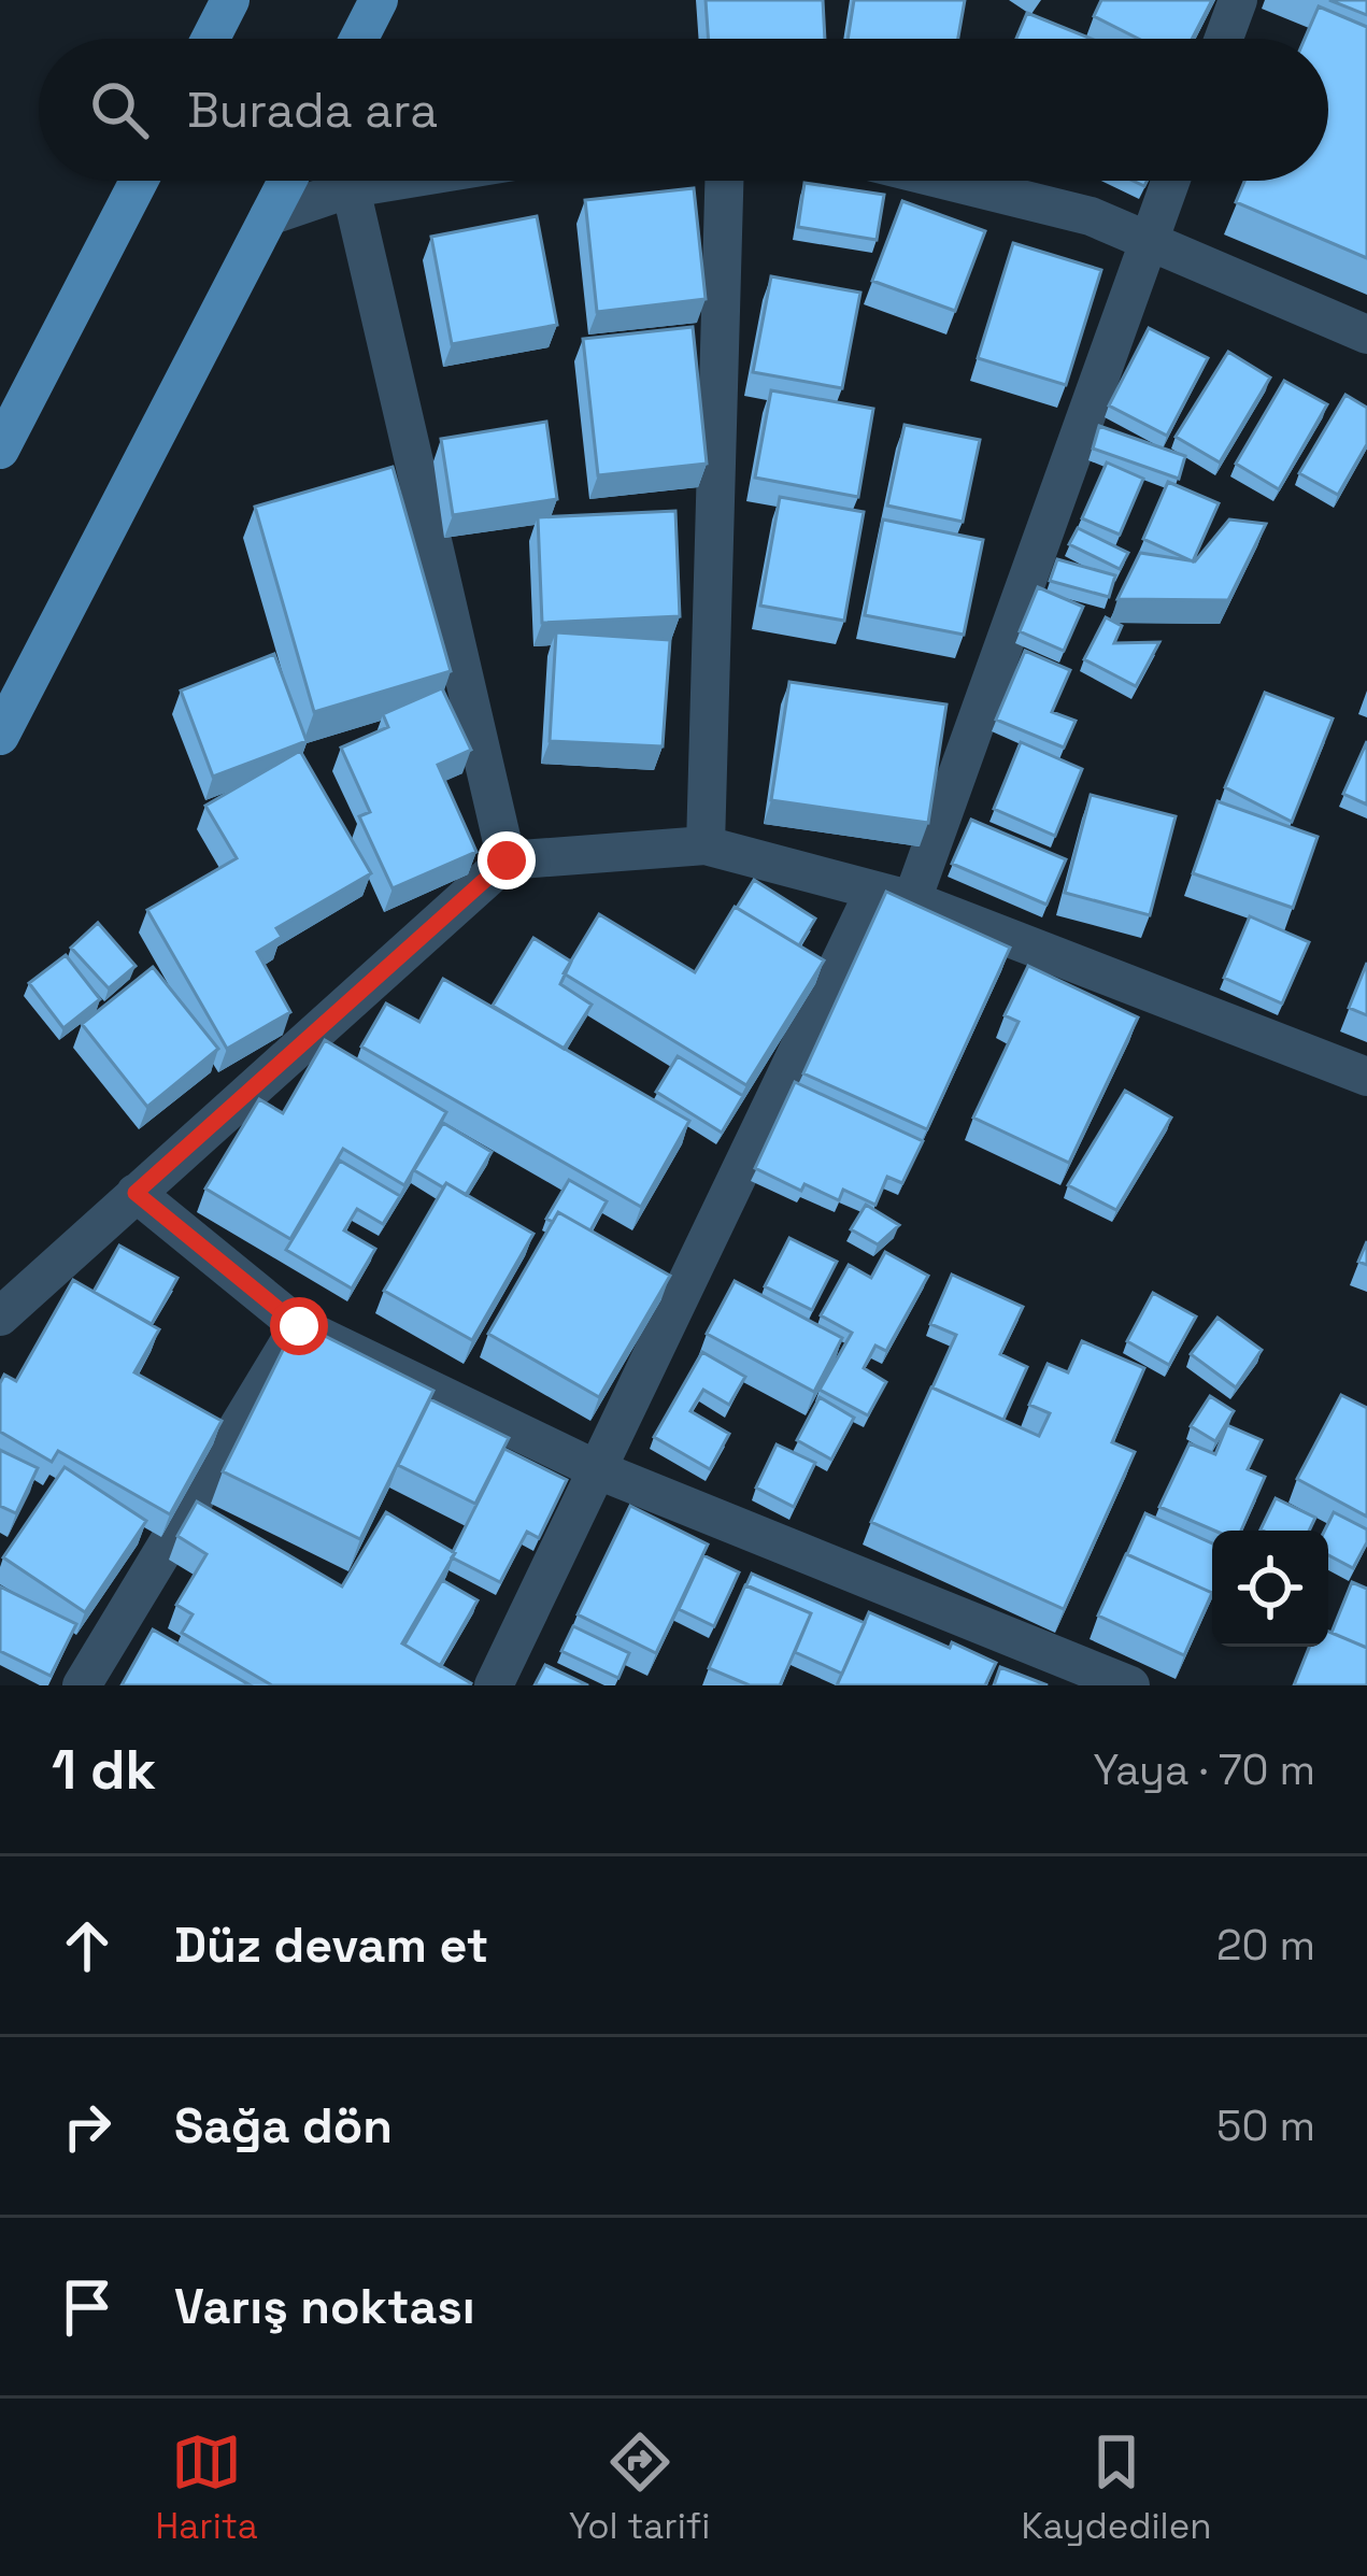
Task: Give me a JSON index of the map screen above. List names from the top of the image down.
{
  "page": {
    "search": "Burada ara",
    "heading": ["1 dk", "Yaya · 70 m"],
    "list": [
      ["Düz devam et", "20 m"],
      ["Sağa dön", "50 m"],
      "Varış noktası"
    ],
    "nav": ["Harita", "Yol tarifi", "Kaydedilen"]
  }
}
